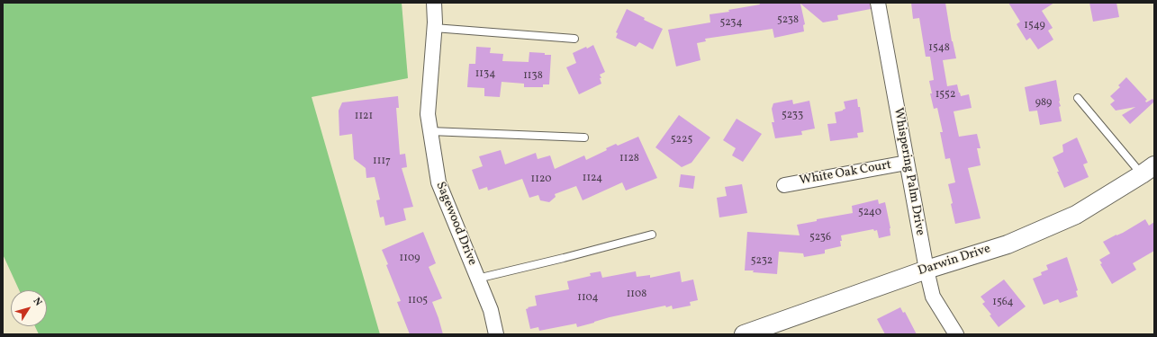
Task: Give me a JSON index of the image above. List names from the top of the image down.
{
  "streets": {
    "street": [
      "Whispering Palm Drive",
      "White Oak Court",
      "Sagewood Drive",
      "Darwin Drive"
    ]
  },
  "crossings": [
    ["Whispering Palm Drive", "White Oak Court"],
    ["Whispering Palm Drive", "Darwin Drive"]
  ],
  "house_numbers": [
    "5238",
    "5234",
    "1549",
    "1548",
    "1134",
    "1138",
    "1552",
    "989",
    "5233",
    "1121",
    "5225",
    "1128",
    "1117",
    "1124",
    "1120",
    "5240",
    "5236",
    "1109",
    "5232",
    "1108",
    "1104",
    "1105",
    "1564"
  ],
  "north": "top right"
}
